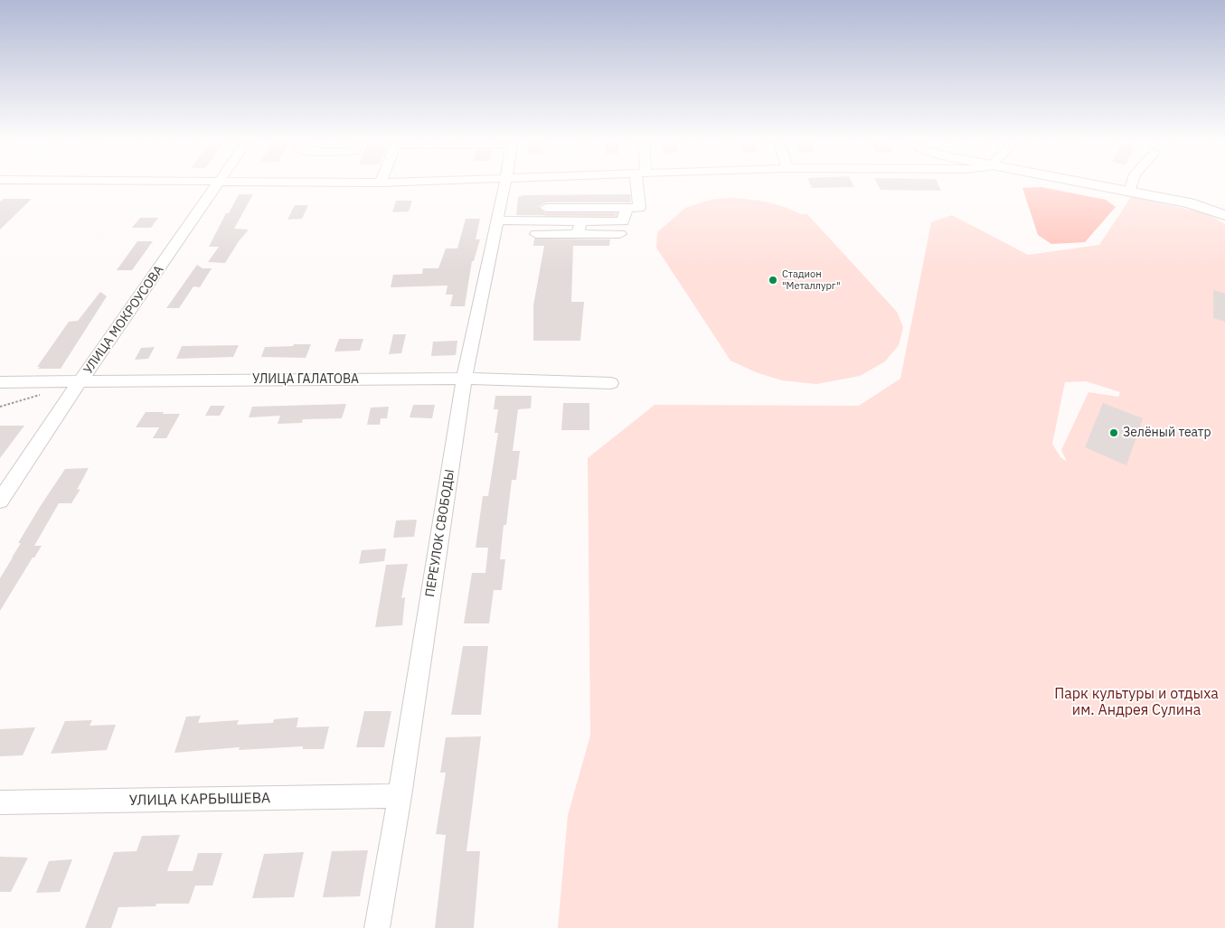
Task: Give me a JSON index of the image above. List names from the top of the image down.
{
  "streets": {
    "street": [
      "УЛИЦА МОКРОУСОВА",
      "УЛИЦА ГАЛАТОВА",
      "ПЕРЕУЛОК СВОБОДЫ",
      "УЛИЦА КАРБЫШЕВА"
    ]
  },
  "crossings": [
    ["УЛИЦА МОКРОУСОВА", "УЛИЦА ГАЛАТОВА"],
    ["УЛИЦА ГАЛАТОВА", "ПЕРЕУЛОК СВОБОДЫ"],
    ["ПЕРЕУЛОК СВОБОДЫ", "УЛИЦА КАРБЫШЕВА"]
  ],
  "parks": ["Парк культуры и отдыха им. Андрея Сулина"],
  "places": ["Стадион \"Металлург\"", "Зелёный театр"]
}
